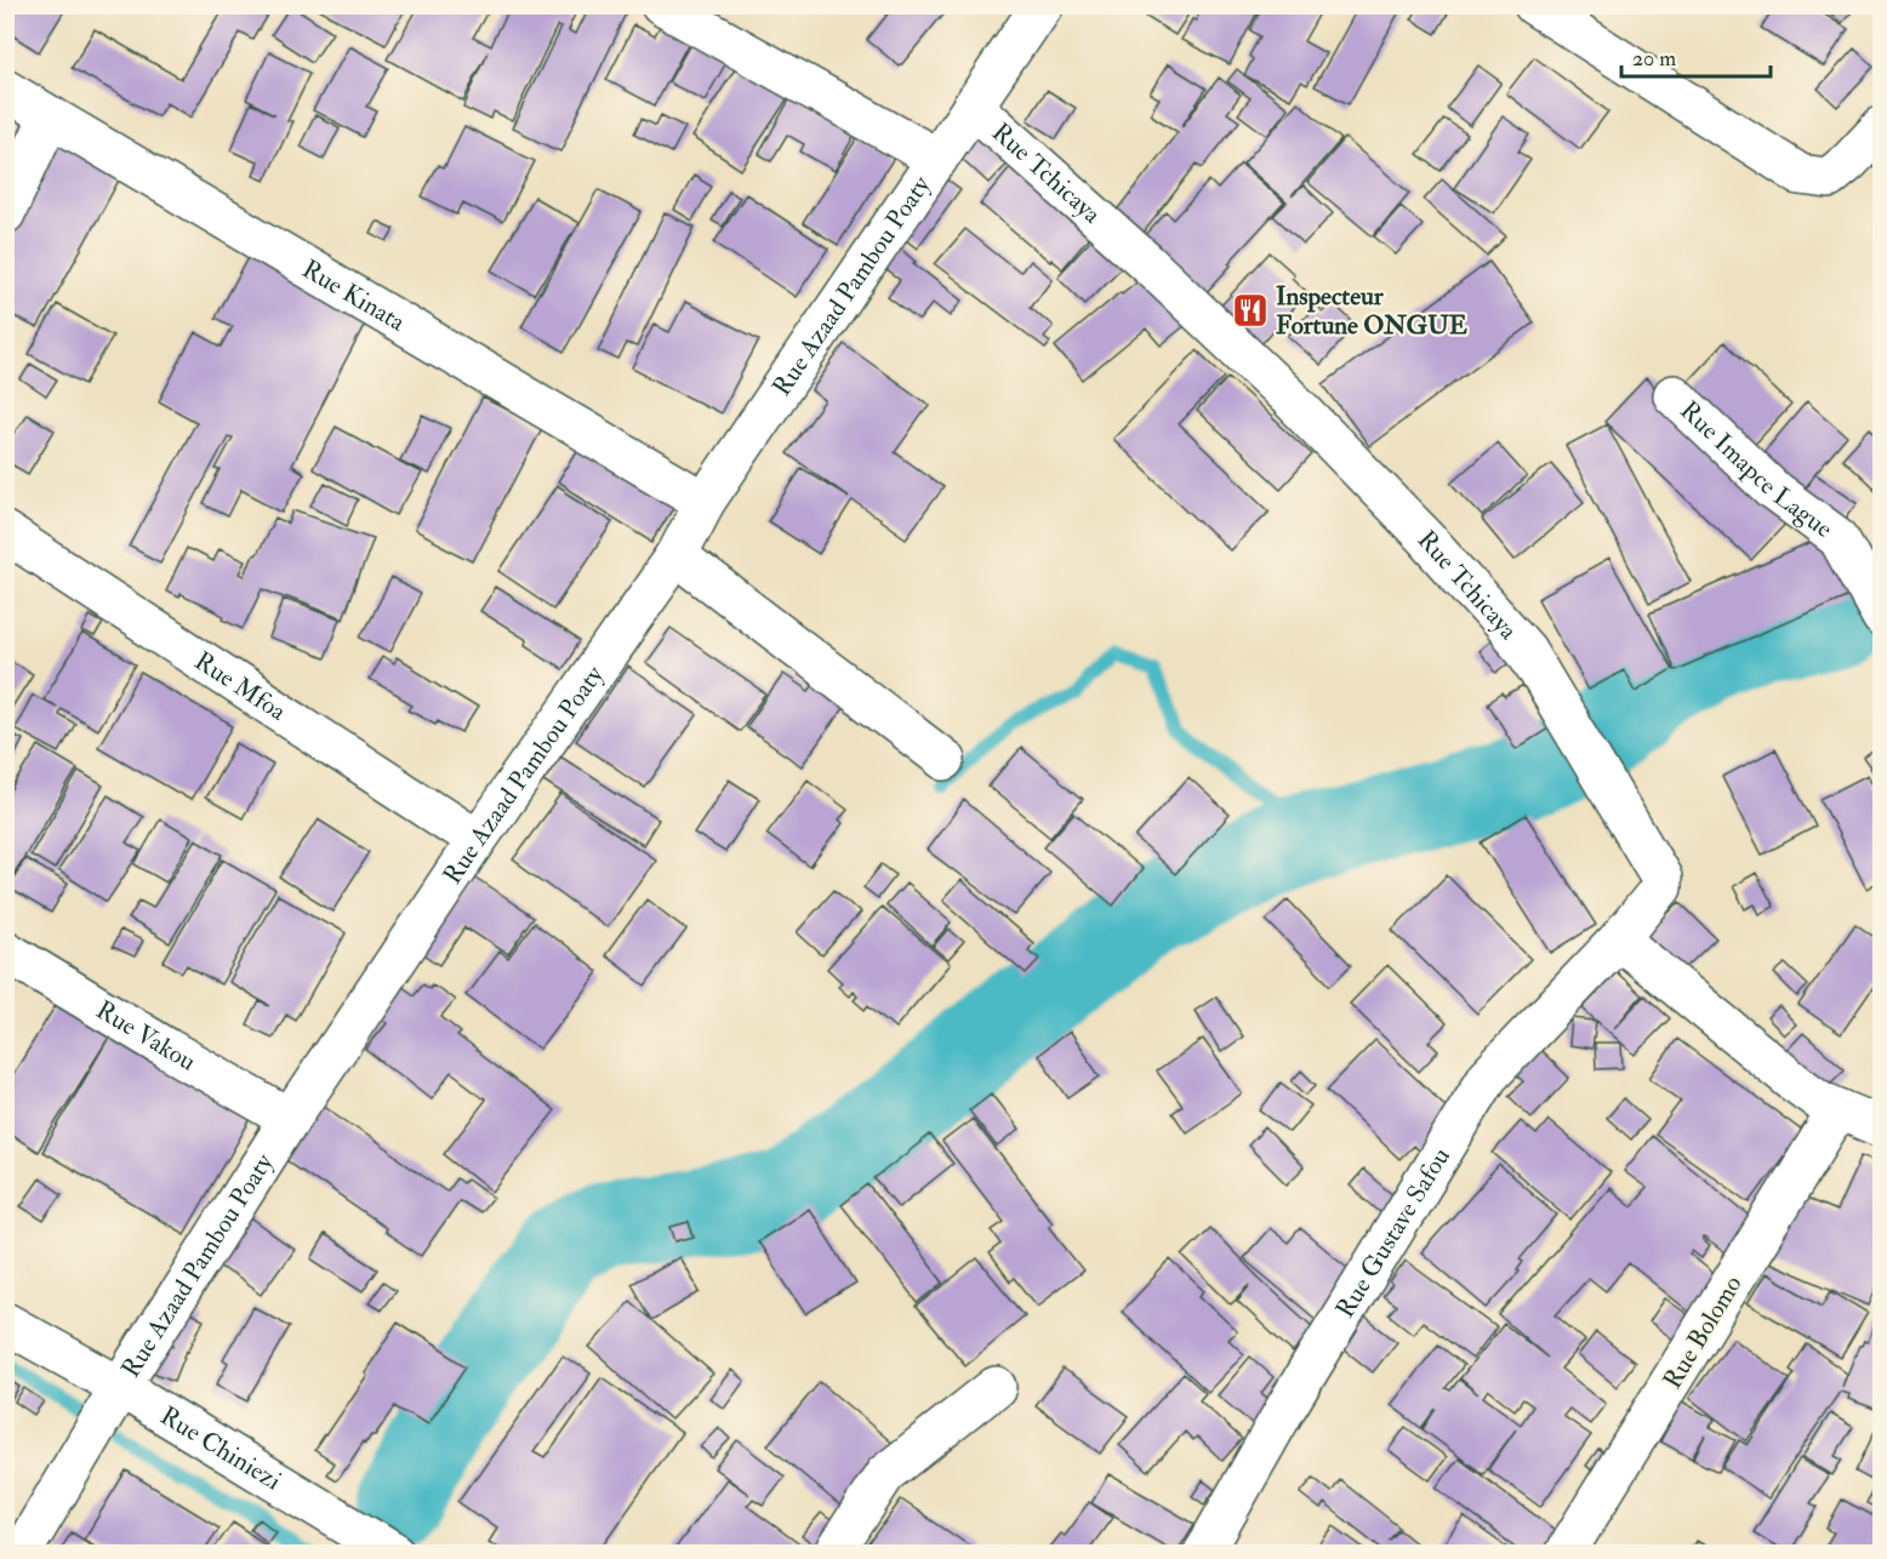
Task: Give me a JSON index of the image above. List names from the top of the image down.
{
  "streets": {
    "street": [
      "Rue Tchicaya",
      "Rue Azaad Pambou Poaty",
      "Rue Kinata",
      "Rue Imapce Lague",
      "Rue Mfoa",
      "Rue Vakou",
      "Rue Gustave Safou",
      "Rue Bolomo",
      "Rue Chiniezi"
    ]
  },
  "crossings": [
    ["Rue Tchicaya", "Rue Azaad Pambou Poaty"],
    ["Rue Tchicaya", "Rue Gustave Safou"],
    ["Rue Azaad Pambou Poaty", "Rue Kinata"],
    ["Rue Azaad Pambou Poaty", "Rue Mfoa"],
    ["Rue Azaad Pambou Poaty", "Rue Vakou"],
    ["Rue Azaad Pambou Poaty", "Rue Chiniezi"]
  ],
  "places": {
    "restaurant": ["Inspecteur Fortune ONGUE"]
  },
  "scale_bar": "20 m"
}
